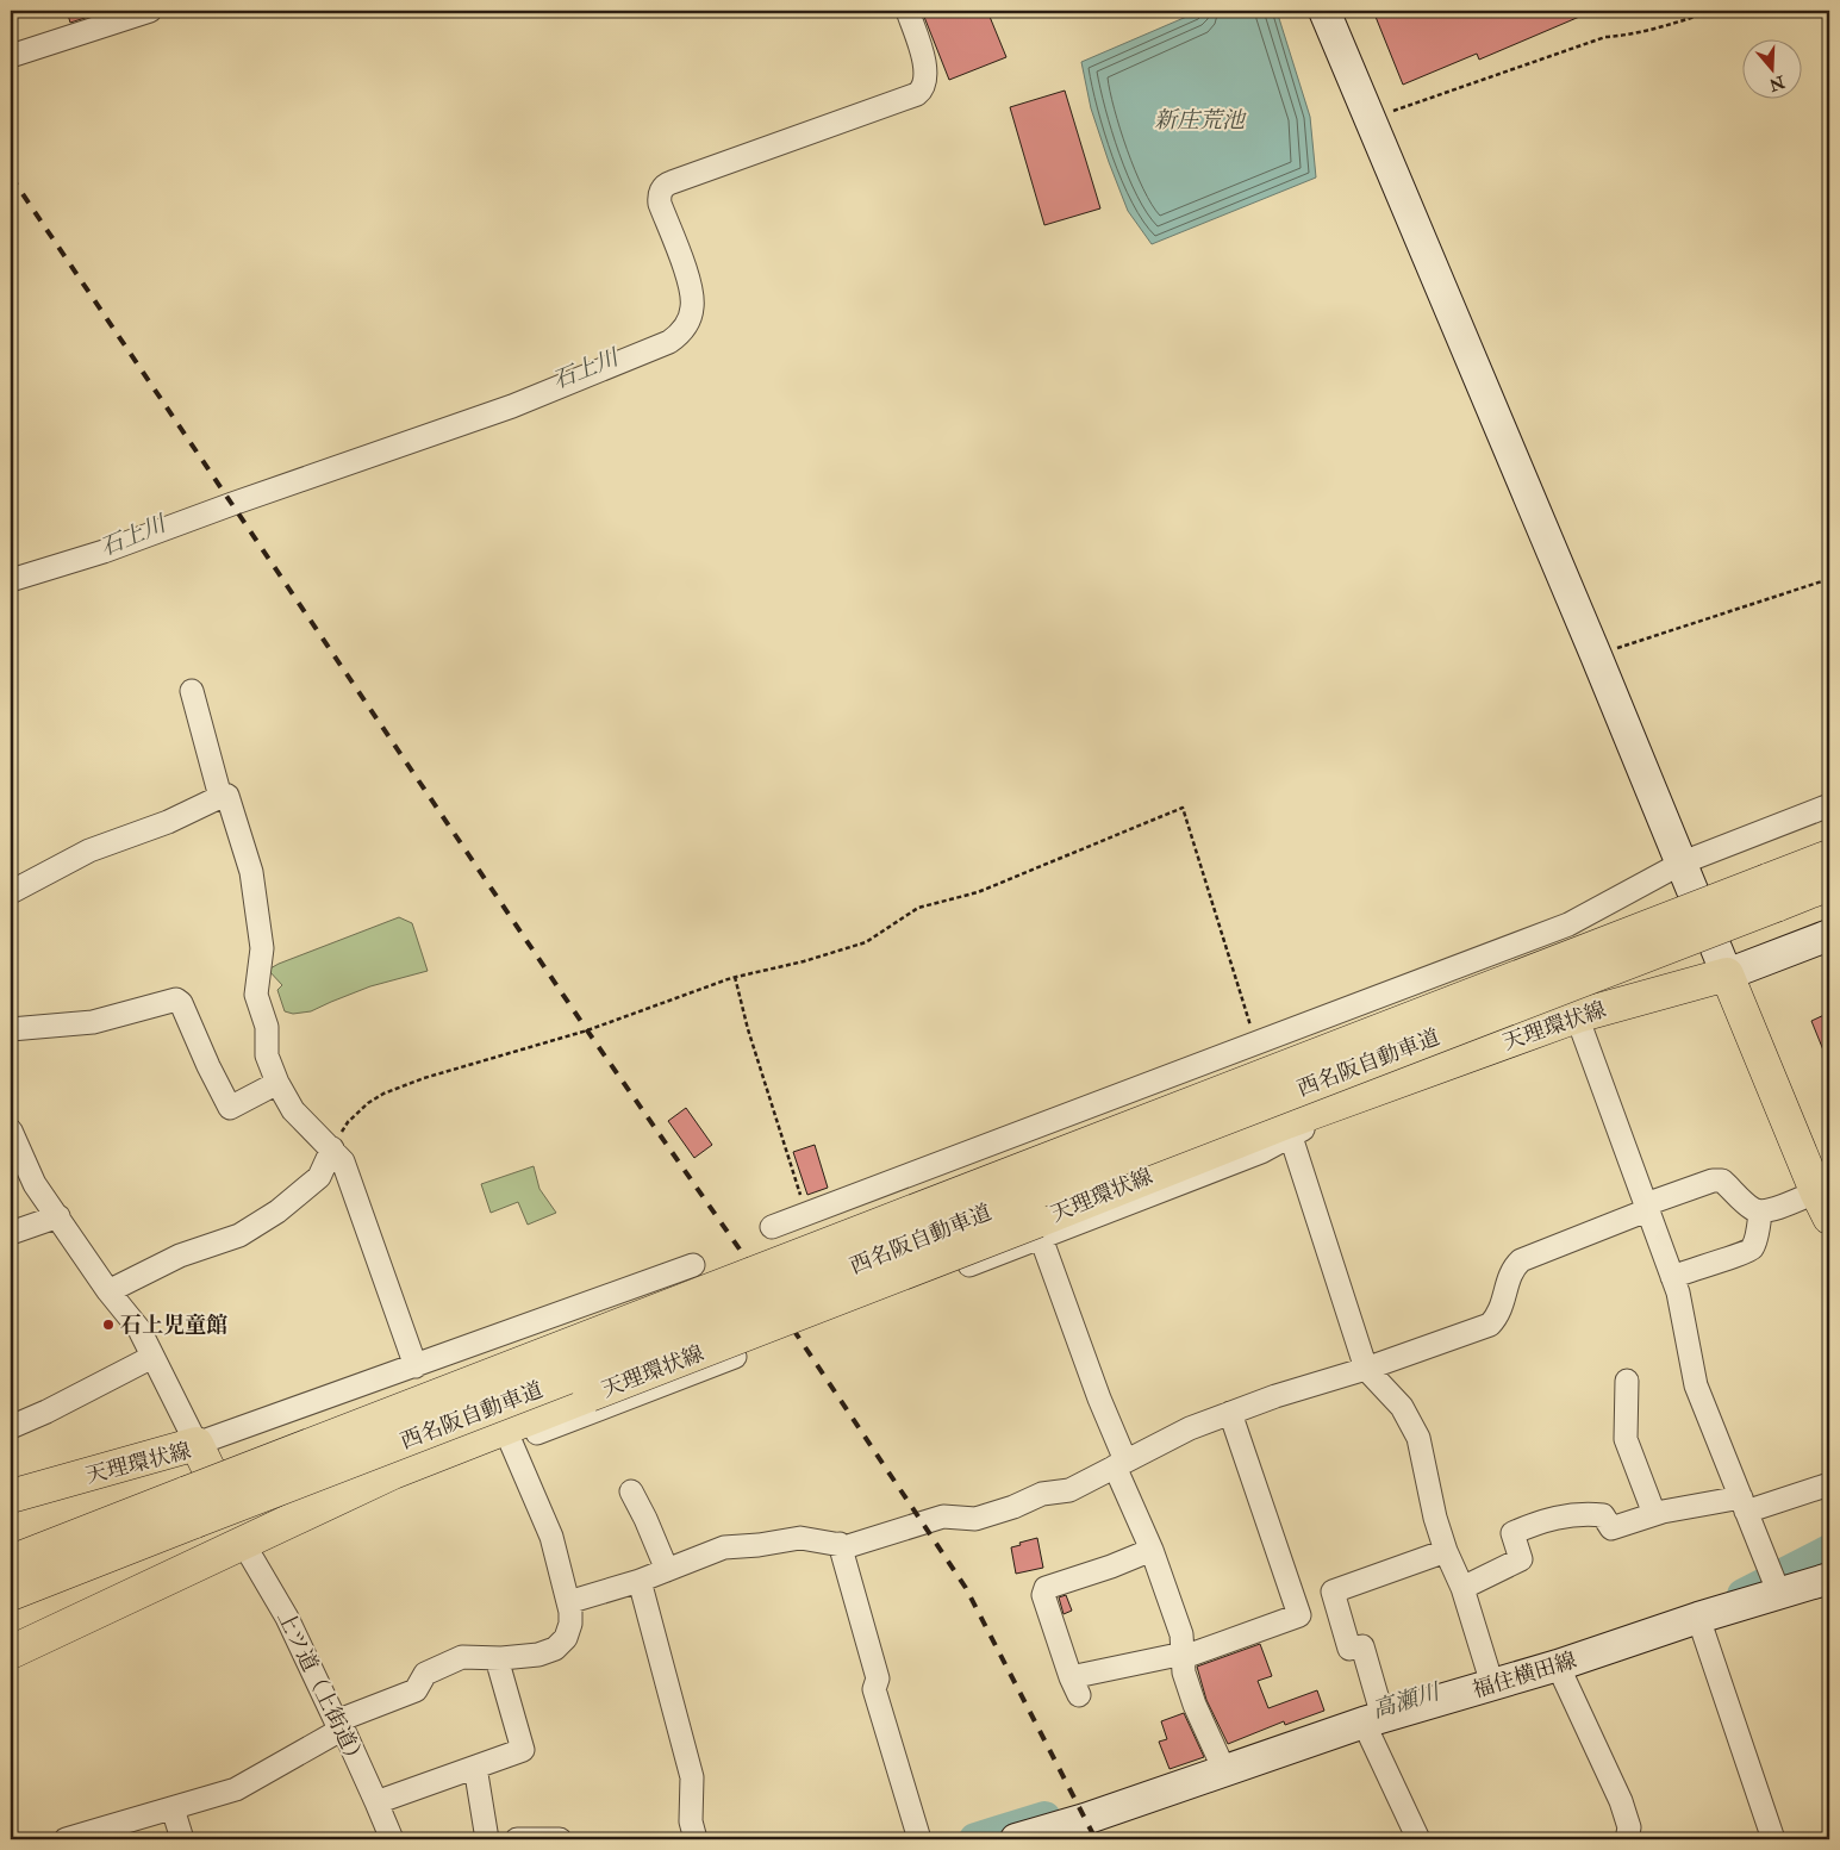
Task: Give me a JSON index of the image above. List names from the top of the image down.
{
  "streets": {
    "main road": ["天理環状線", "西名阪自動車道"],
    "street": ["福住横田線", "上ツ道（上街道）"]
  },
  "crossings": [
    ["天理環状線", "上ツ道（上街道）"]
  ],
  "water": ["新庄荒池", "石上川", "高瀬川"],
  "places": ["石上児童館"],
  "north": "bottom"
}
